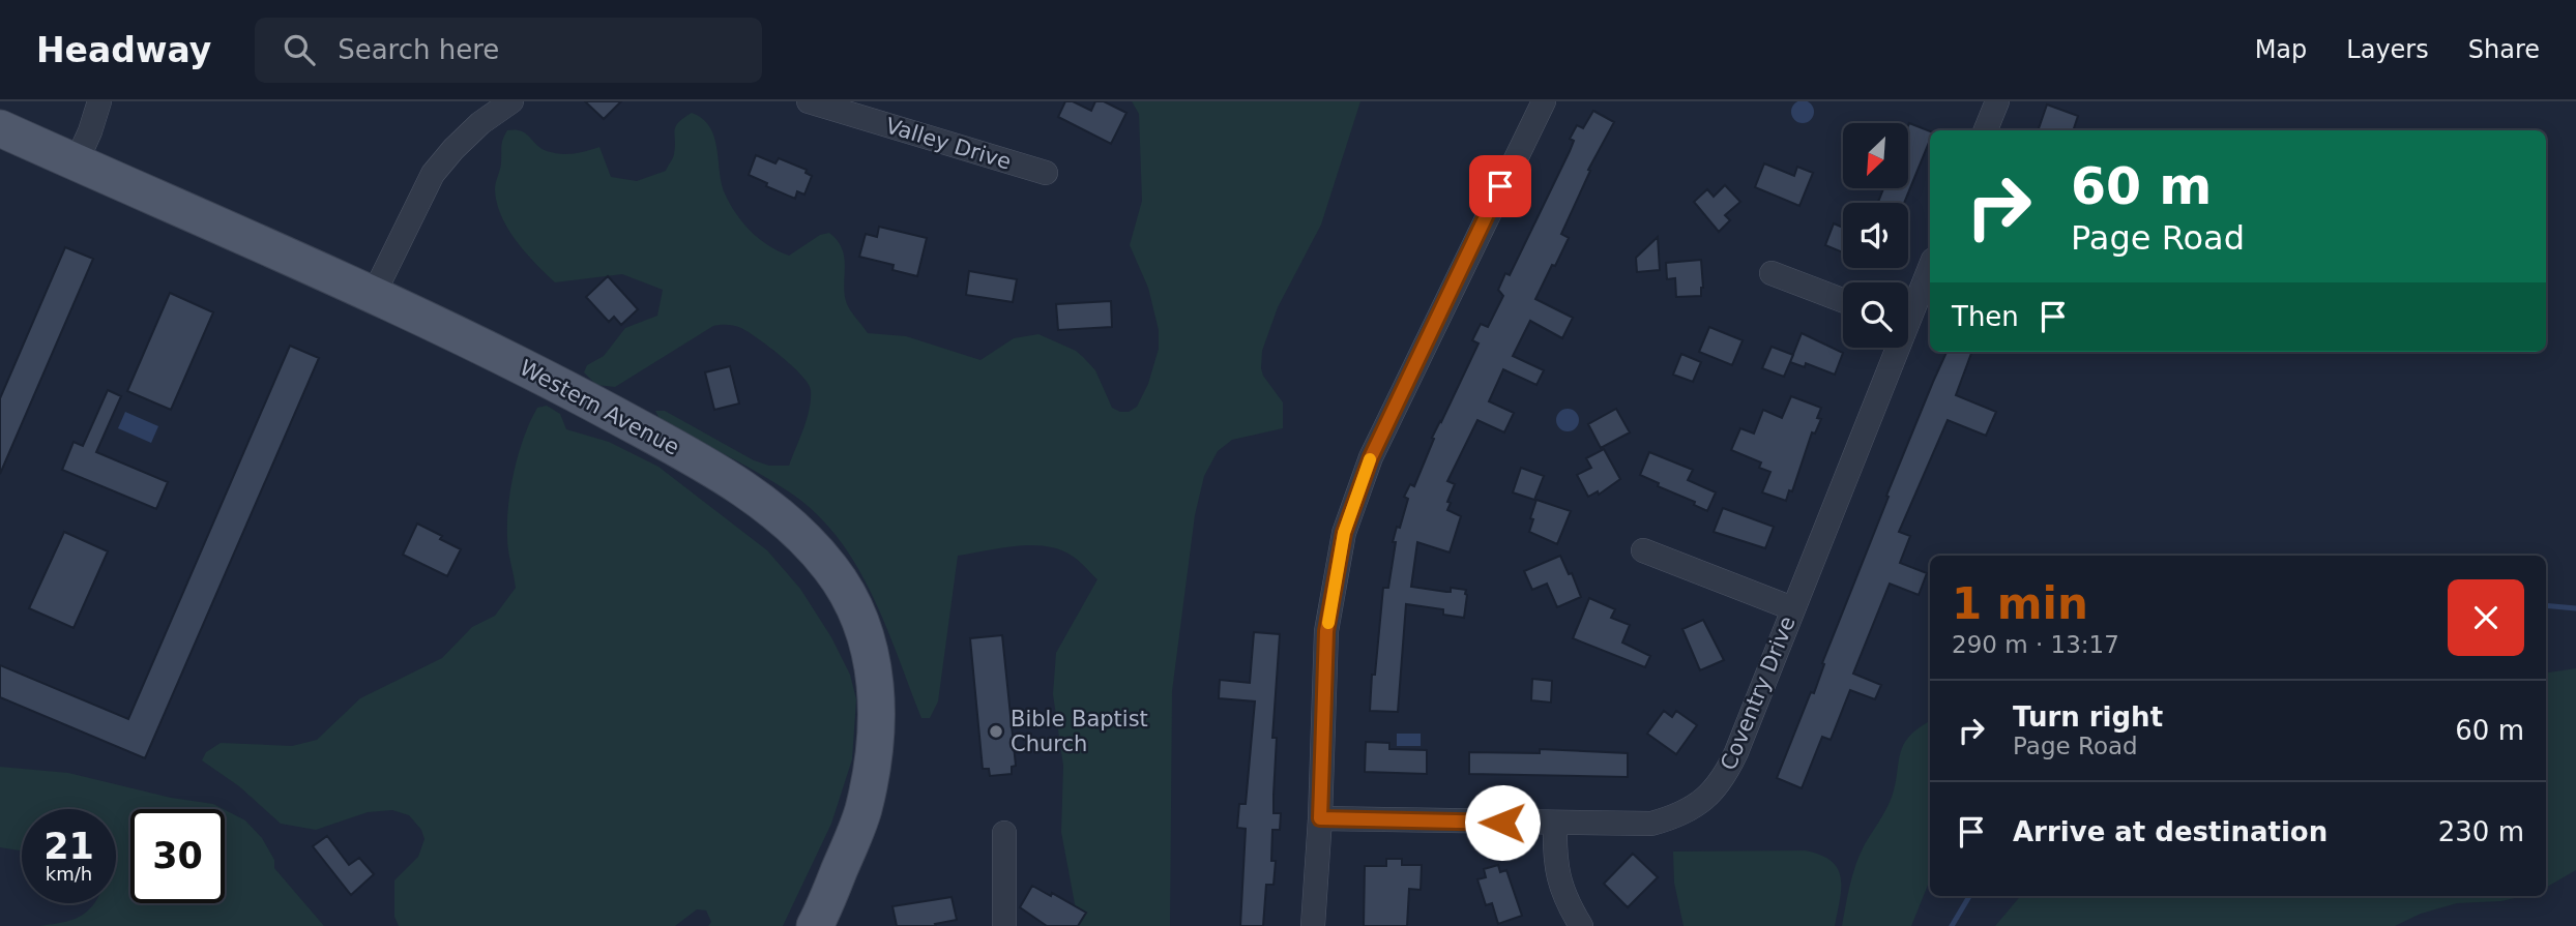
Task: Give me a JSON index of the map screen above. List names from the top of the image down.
{
  "streets": {
    "main road": ["Western Avenue"],
    "street": ["Valley Drive", "Coventry Drive"]
  },
  "places": ["Bible Baptist Church"],
  "north": "bottom left",
  "page": {
    "header": "Headway",
    "search": "Search here",
    "nav": ["Map", "Layers", "Share"],
    "turn": ["60 m", "Page Road"],
    "then": "Then",
    "heading": ["1 min", "290 m · 13:17"],
    "list": [
      {
        "name": "Turn right",
        "note": "Page Road",
        "value": "60 m"
      },
      {
        "name": "Arrive at destination",
        "value": "230 m"
      }
    ],
    "speed": "21 km/h",
    "limit": "30"
  }
}
